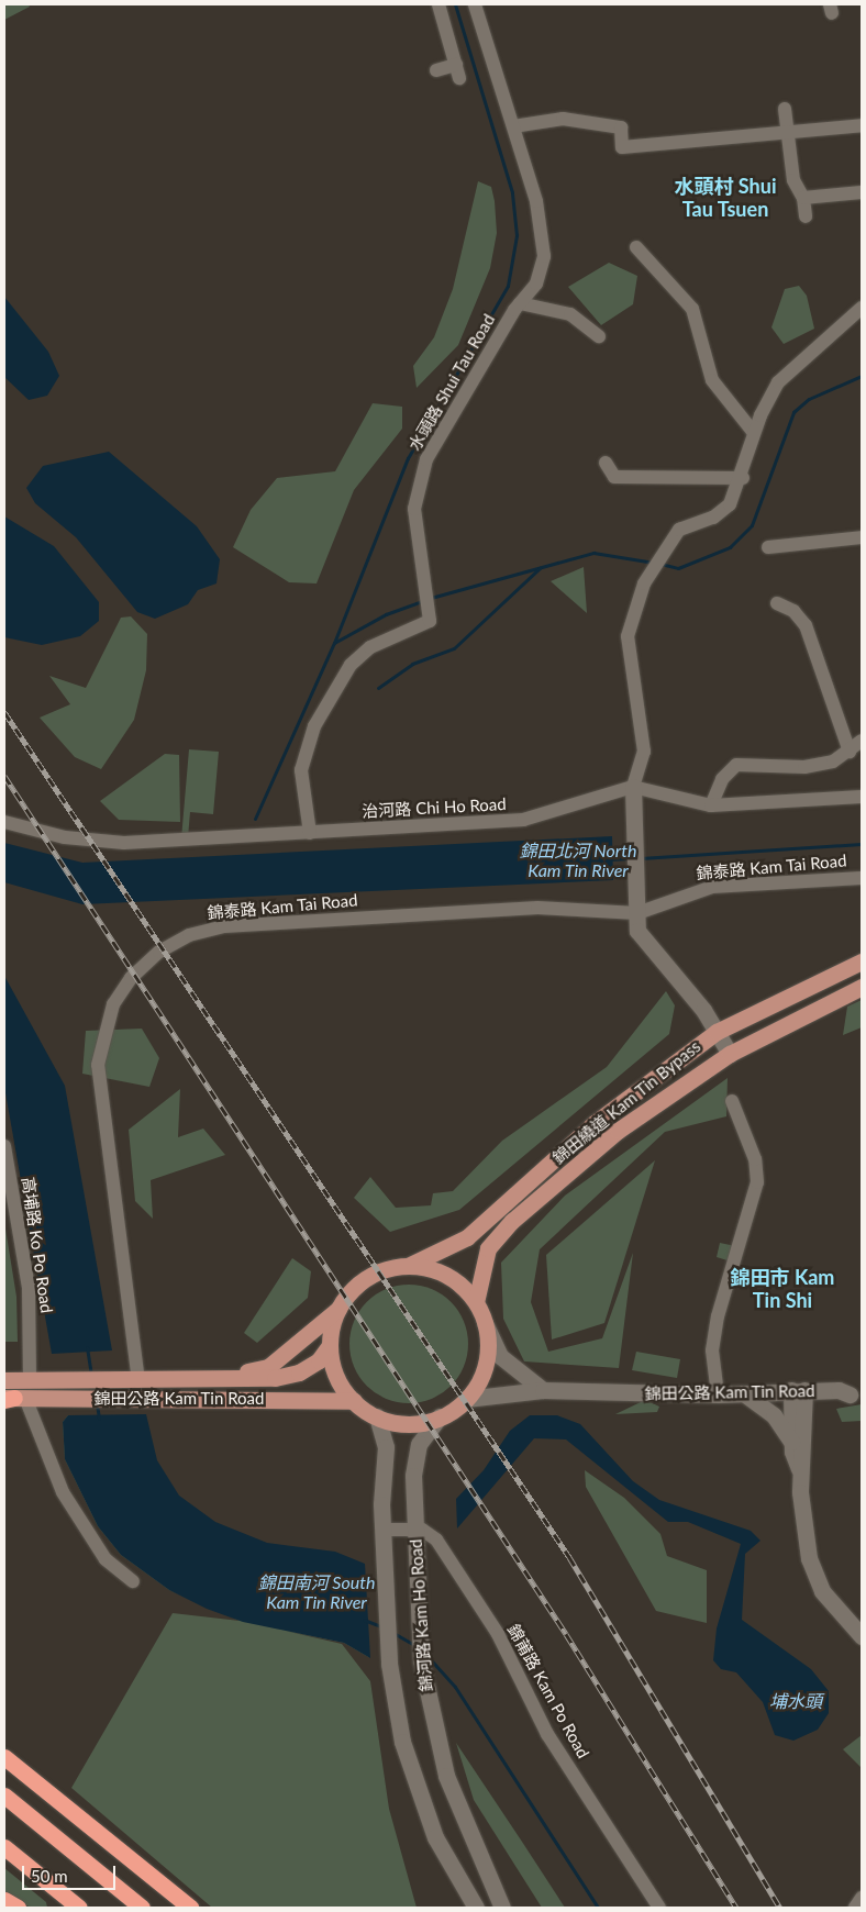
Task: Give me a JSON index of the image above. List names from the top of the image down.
{
  "streets": {
    "main road": ["錦田繞道 Kam Tin Bypass", "錦田公路 Kam Tin Road", "錦河路 Kam Ho Road"],
    "street": [
      "水頭路 Shui Tau Road",
      "治河路 Chi Ho Road",
      "錦泰路 Kam Tai Road",
      "高埔路 Ko Po Road",
      "錦莆路 Kam Po Road"
    ]
  },
  "crossings": [
    ["水頭路 Shui Tau Road", "治河路 Chi Ho Road"],
    ["錦泰路 Kam Tai Road", "錦田公路 Kam Tin Road"],
    ["錦田繞道 Kam Tin Bypass", "錦田公路 Kam Tin Road"],
    ["錦田繞道 Kam Tin Bypass", "錦河路 Kam Ho Road"],
    ["高埔路 Ko Po Road", "錦田公路 Kam Tin Road"],
    ["錦田公路 Kam Tin Road", "錦河路 Kam Ho Road"],
    ["錦河路 Kam Ho Road", "錦莆路 Kam Po Road"]
  ],
  "districts": ["水頭村 Shui Tau Tsuen", "錦田市 Kam Tin Shi"],
  "water": ["錦田北河 North Kam Tin River", "錦田南河 South Kam Tin River", "埔水頭"],
  "scale_bar": "50 m"
}
